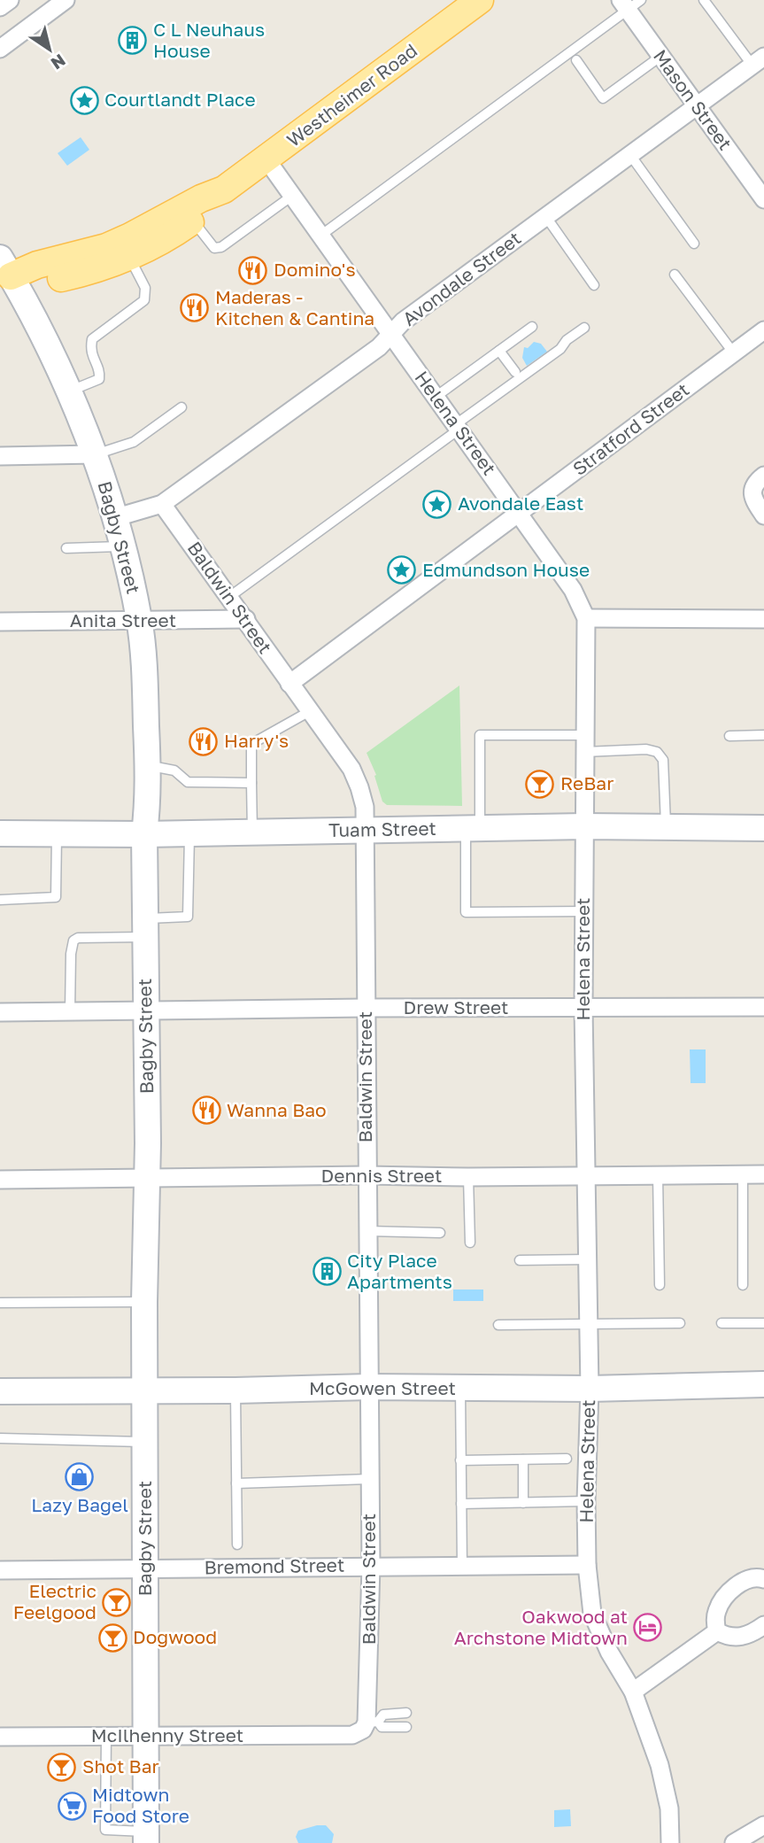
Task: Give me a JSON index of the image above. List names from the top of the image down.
{
  "streets": {
    "main road": [
      "Westheimer Road",
      "Bagby Street",
      "Tuam Street",
      "McGowen Street"
    ],
    "street": [
      "Mason Street",
      "Avondale Street",
      "Helena Street",
      "Stratford Street",
      "Baldwin Street",
      "Anita Street",
      "Drew Street",
      "Dennis Street",
      "Bremond Street",
      "McIlhenny Street"
    ]
  },
  "crossings": [
    ["Westheimer Road", "Helena Street"],
    ["Westheimer Road", "Bagby Street"],
    ["Mason Street", "Avondale Street"],
    ["Avondale Street", "Helena Street"],
    ["Avondale Street", "Baldwin Street"],
    ["Helena Street", "Stratford Street"],
    ["Helena Street", "Tuam Street"],
    ["Helena Street", "Drew Street"],
    ["Helena Street", "Dennis Street"],
    ["Helena Street", "McGowen Street"],
    ["Helena Street", "Bremond Street"],
    ["Stratford Street", "Baldwin Street"],
    ["Bagby Street", "Anita Street"],
    ["Bagby Street", "Tuam Street"],
    ["Bagby Street", "Drew Street"],
    ["Bagby Street", "Dennis Street"],
    ["Bagby Street", "McGowen Street"],
    ["Bagby Street", "Bremond Street"],
    ["Bagby Street", "McIlhenny Street"],
    ["Baldwin Street", "Anita Street"],
    ["Baldwin Street", "Tuam Street"],
    ["Baldwin Street", "Drew Street"],
    ["Baldwin Street", "Dennis Street"],
    ["Baldwin Street", "McGowen Street"],
    ["Baldwin Street", "Bremond Street"],
    ["Baldwin Street", "McIlhenny Street"]
  ],
  "places": {
    "building": ["C L Neuhaus House", "City Place Apartments"],
    "place": ["Courtlandt Place", "Avondale East", "Edmundson House"],
    "restaurant": [
      "Domino's",
      "Maderas - Kitchen & Cantina",
      "Harry's",
      "Wanna Bao"
    ],
    "bar": [
      "ReBar",
      "Electric Feelgood",
      "Dogwood",
      "Shot Bar"
    ],
    "shop": ["Lazy Bagel"],
    "hotel": ["Oakwood at Archstone Midtown"],
    "supermarket": ["Midtown Food Store"]
  },
  "north": "bottom right"
}
